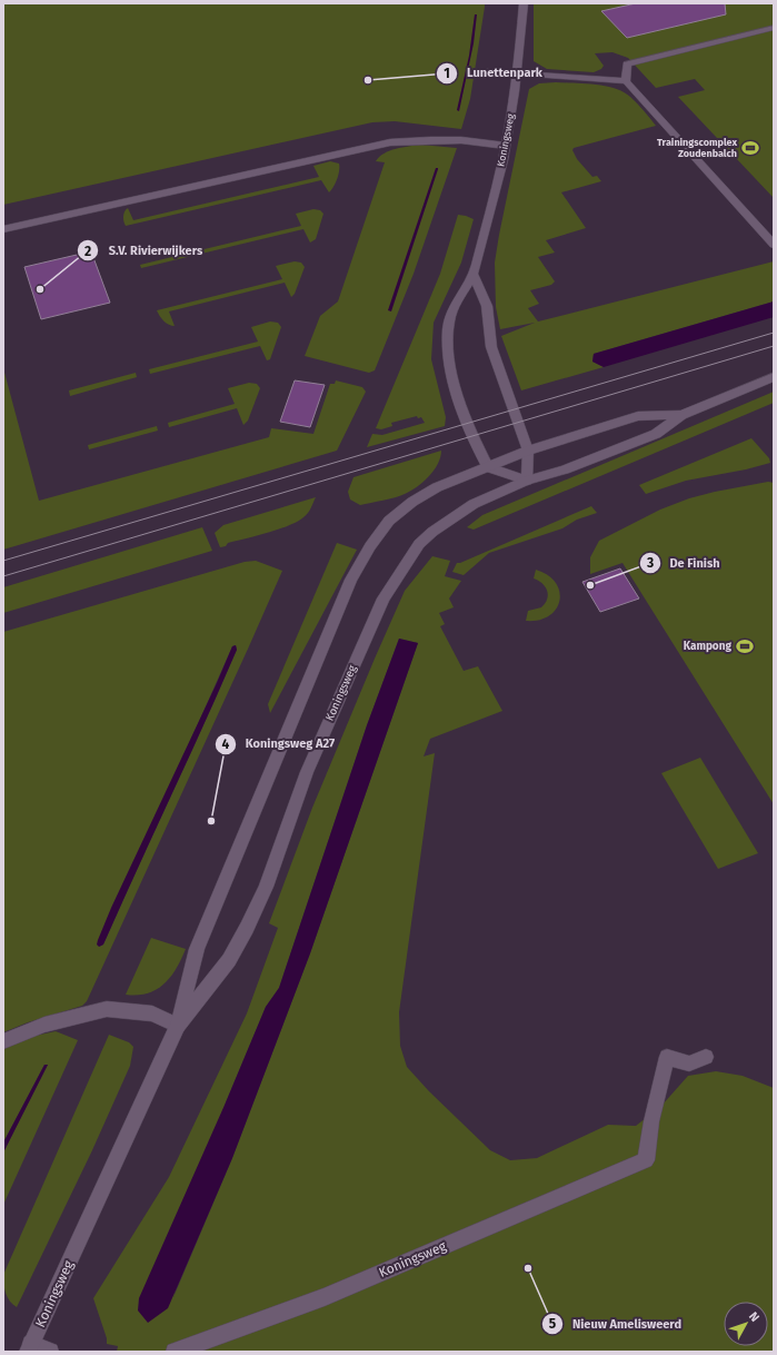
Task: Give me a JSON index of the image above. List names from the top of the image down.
{
  "streets": {
    "main road": ["Koningsweg"]
  },
  "places": {
    "other": [
      "Lunettenpark",
      "S.V. Rivierwijkers",
      "De Finish",
      "Koningsweg A27",
      "Nieuw Amelisweerd"
    ],
    "sports": ["Trainingscomplex Zoudenbalch", "Kampong"]
  },
  "north": "top right"
}
